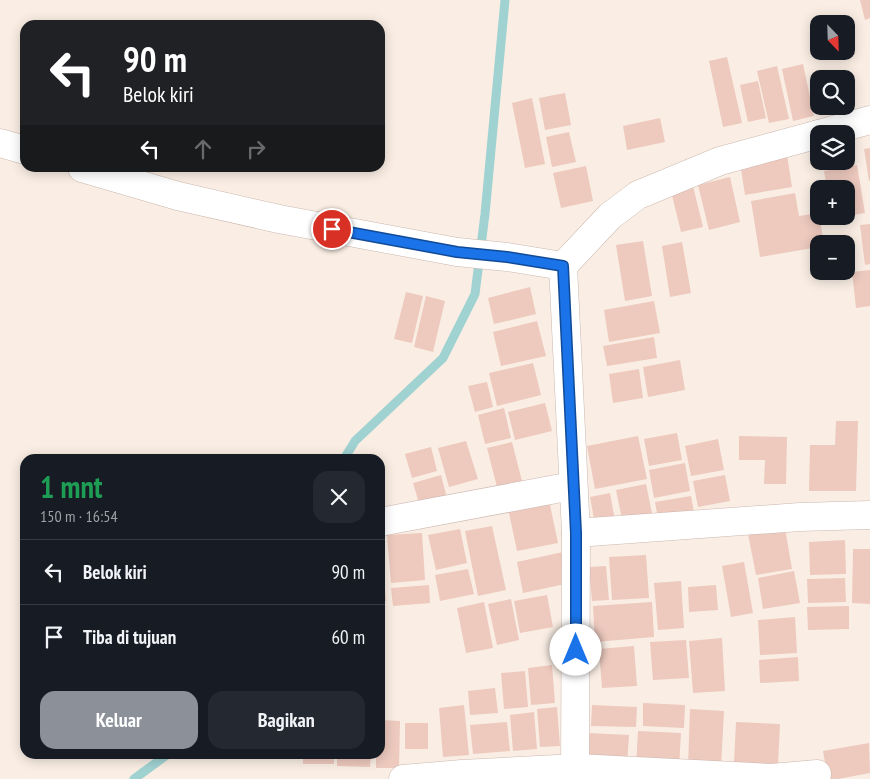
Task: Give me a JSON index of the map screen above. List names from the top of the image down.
{
  "north": "bottom right",
  "page": {
    "map_buttons": ["+", "−"],
    "turn": ["90 m", "Belok kiri"],
    "heading": ["1 mnt", "150 m · 16:54"],
    "list": [
      {
        "name": "Belok kiri",
        "value": "90 m"
      },
      {
        "name": "Tiba di tujuan",
        "value": "60 m"
      }
    ],
    "buttons": ["Keluar", "Bagikan"]
  }
}
